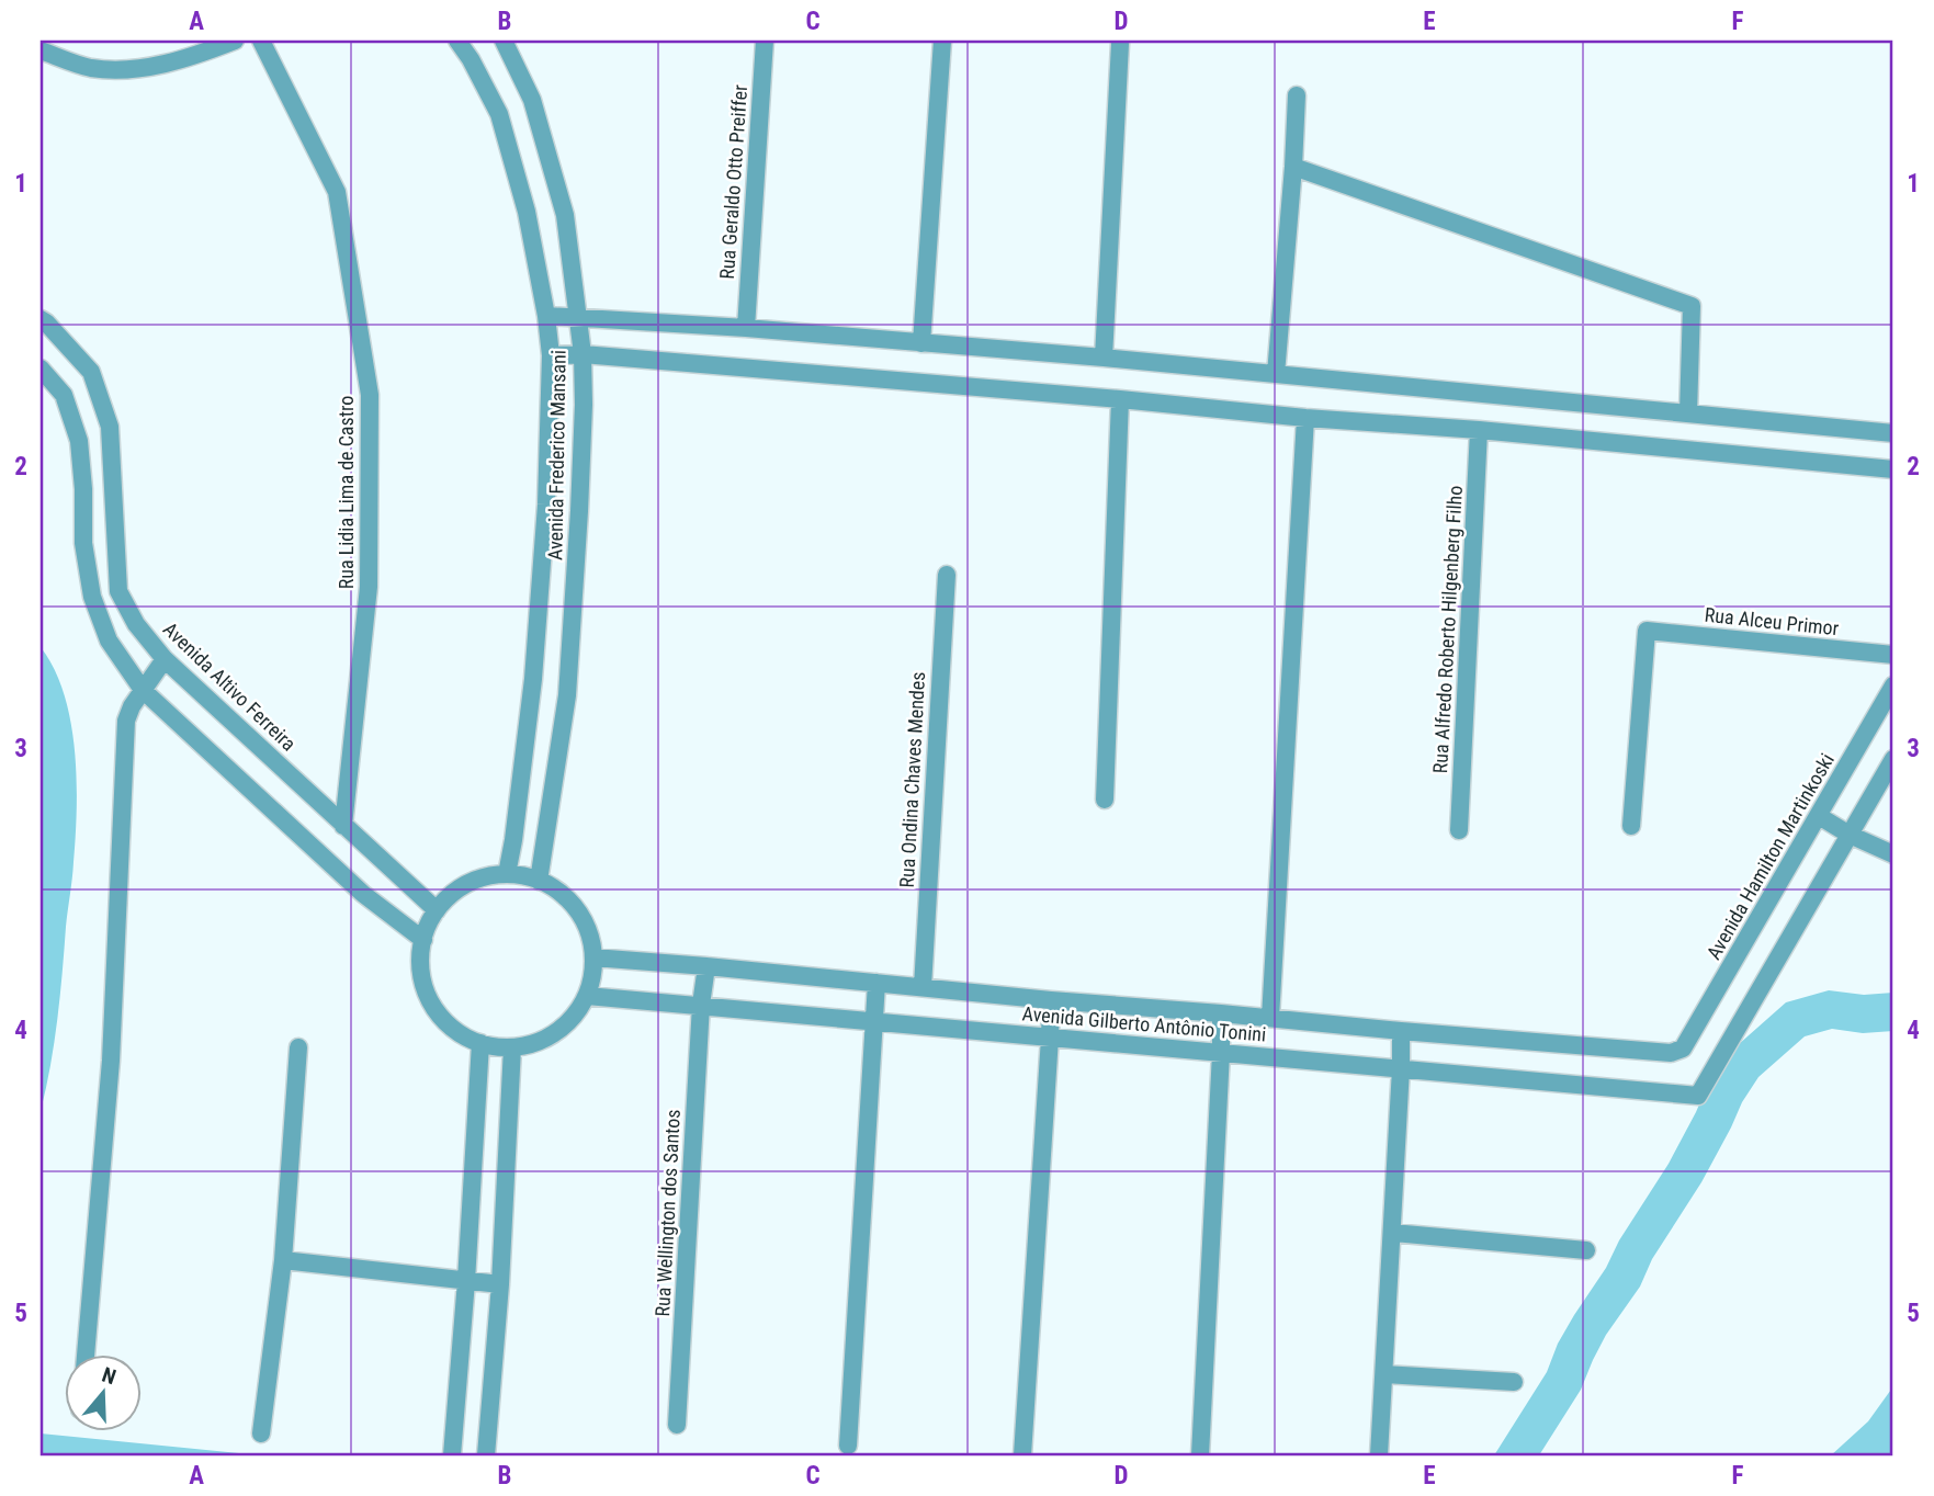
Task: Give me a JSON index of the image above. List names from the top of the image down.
{
  "streets": {
    "street": [
      "Rua Geraldo Otto Preiffer",
      "Avenida Frederico Mansani",
      "Rua Lidia Lima de Castro",
      "Rua Alceu Primor",
      "Rua Alfredo Roberto Hilgenberg Filho",
      "Avenida Altivo Ferreira",
      "Rua Ondina Chaves Mendes",
      "Avenida Hamilton Martinkoski",
      "Avenida Gilberto Antônio Tonini",
      "Rua Wellington dos Santos"
    ]
  },
  "crossings": [
    ["Avenida Frederico Mansani", "Avenida Altivo Ferreira"],
    ["Avenida Frederico Mansani", "Avenida Gilberto Antônio Tonini"],
    ["Rua Lidia Lima de Castro", "Avenida Altivo Ferreira"],
    ["Avenida Altivo Ferreira", "Avenida Gilberto Antônio Tonini"],
    ["Rua Ondina Chaves Mendes", "Avenida Gilberto Antônio Tonini"],
    ["Avenida Hamilton Martinkoski", "Avenida Gilberto Antônio Tonini"],
    ["Avenida Gilberto Antônio Tonini", "Rua Wellington dos Santos"]
  ],
  "north": "top",
  "grid": {
    "columns": [
      "A",
      "B",
      "C",
      "D",
      "E",
      "F"
    ],
    "rows": [
      "1",
      "2",
      "3",
      "4",
      "5"
    ]
  }
}
